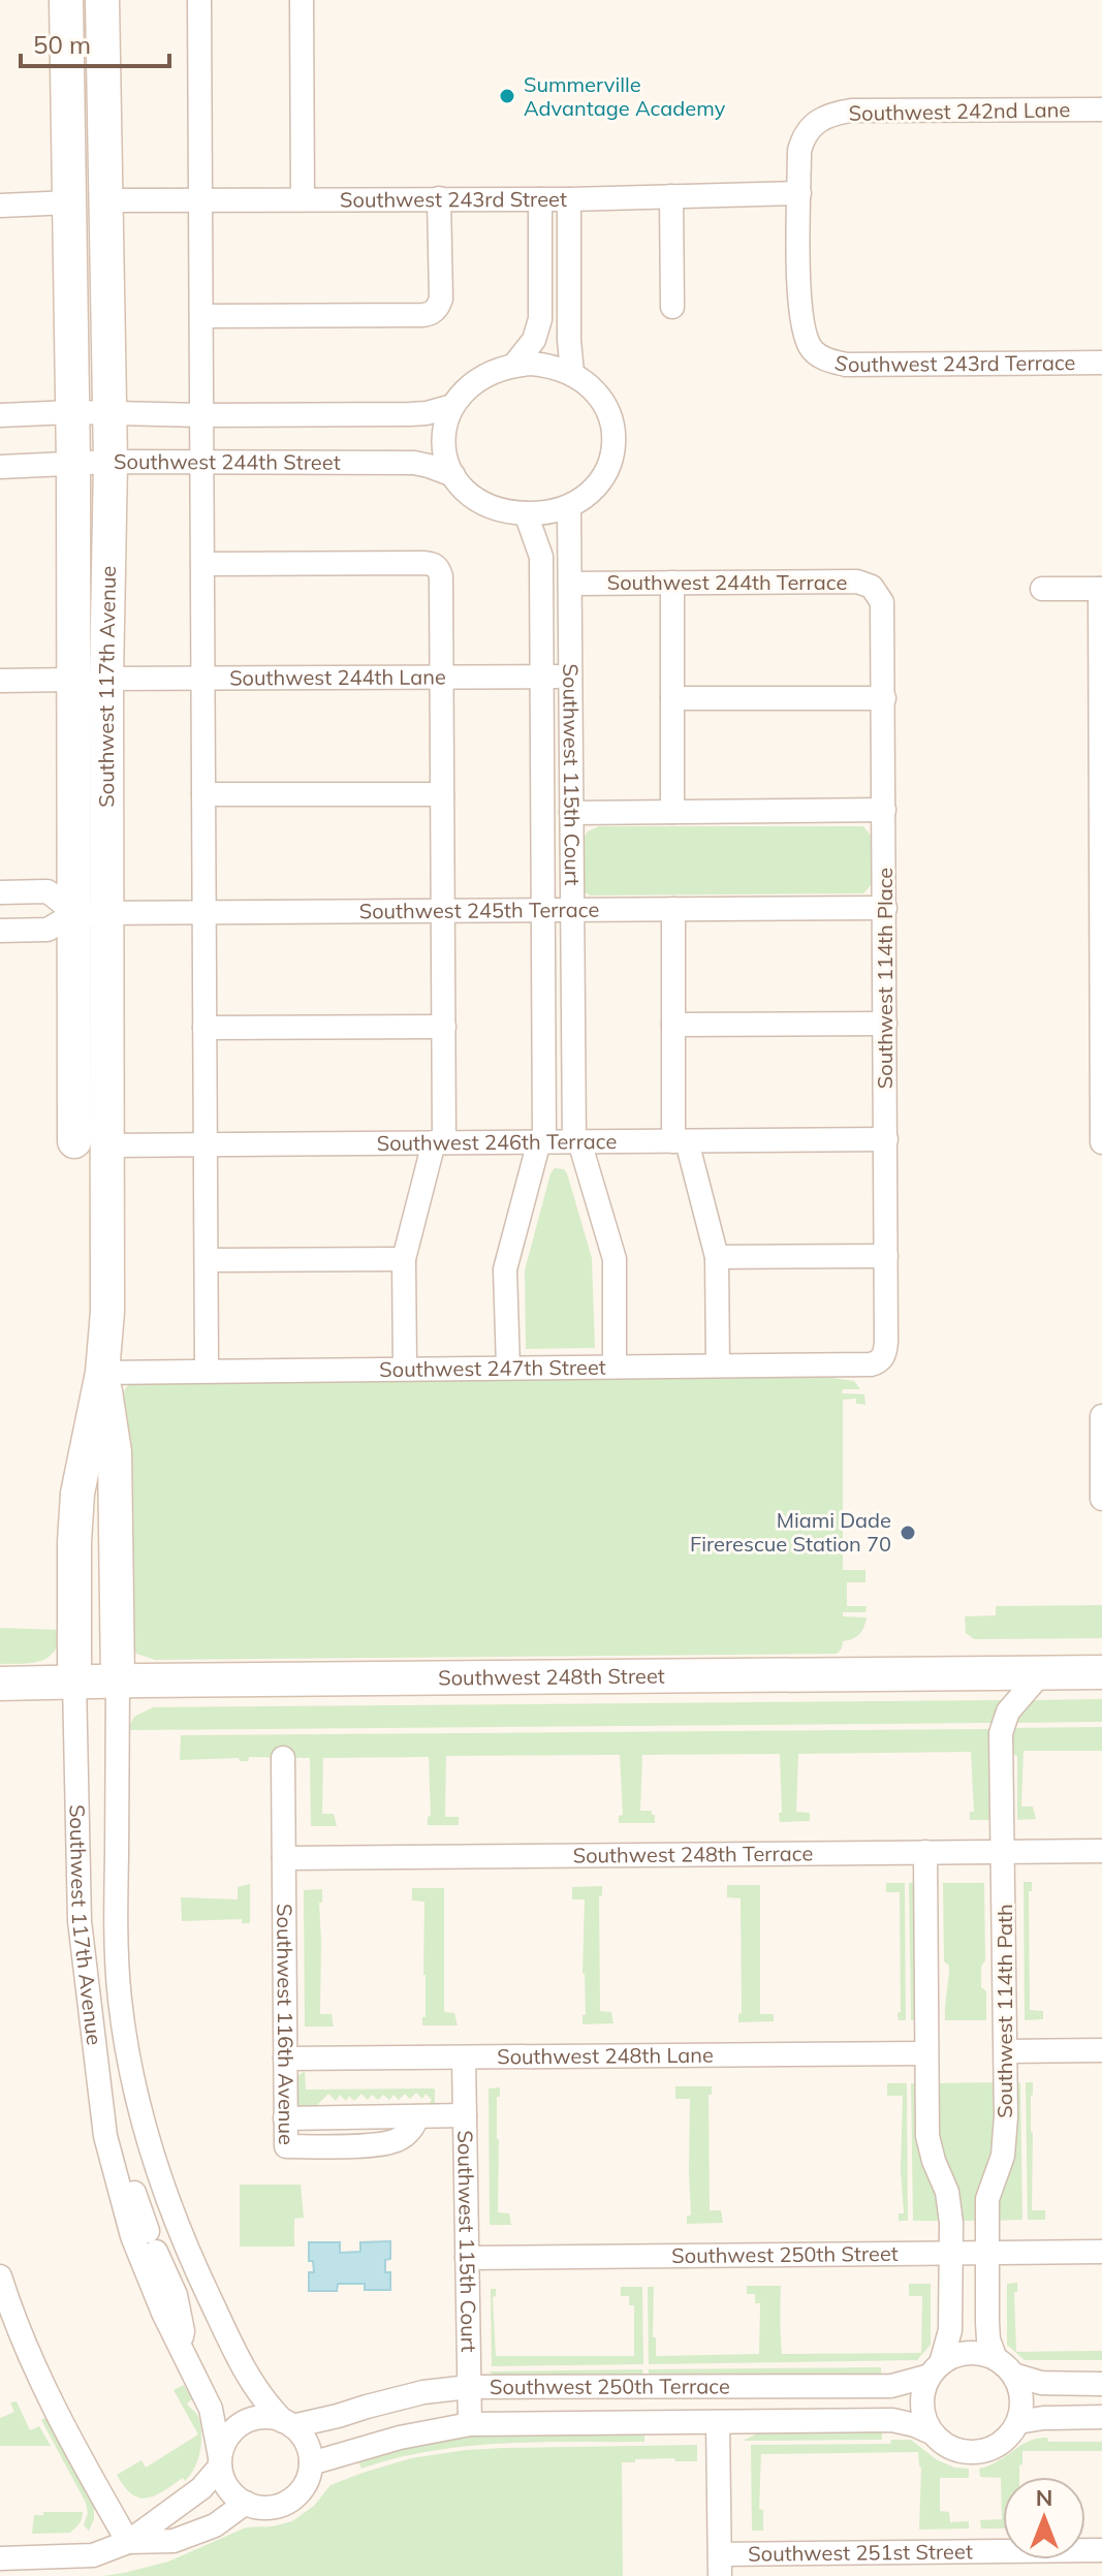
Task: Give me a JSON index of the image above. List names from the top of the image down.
{
  "streets": {
    "street": [
      "Southwest 242nd Lane",
      "Southwest 243rd Street",
      "Southwest 243rd Terrace",
      "Southwest 244th Street",
      "Southwest 244th Terrace",
      "Southwest 244th Lane",
      "Southwest 117th Avenue",
      "Southwest 115th Court",
      "Southwest 245th Terrace",
      "Southwest 114th Place",
      "Southwest 246th Terrace",
      "Southwest 247th Street",
      "Southwest 248th Street",
      "Southwest 248th Terrace",
      "Southwest 114th Path",
      "Southwest 116th Avenue",
      "Southwest 248th Lane",
      "Southwest 250th Street",
      "Southwest 250th Terrace",
      "Southwest 251st Street"
    ]
  },
  "crossings": [
    ["Southwest 242nd Lane", "Southwest 243rd Street"],
    ["Southwest 242nd Lane", "Southwest 243rd Terrace"],
    ["Southwest 243rd Street", "Southwest 243rd Terrace"],
    ["Southwest 243rd Street", "Southwest 117th Avenue"],
    ["Southwest 244th Street", "Southwest 117th Avenue"],
    ["Southwest 244th Street", "Southwest 115th Court"],
    ["Southwest 244th Terrace", "Southwest 115th Court"],
    ["Southwest 244th Terrace", "Southwest 114th Place"],
    ["Southwest 244th Lane", "Southwest 117th Avenue"],
    ["Southwest 244th Lane", "Southwest 115th Court"],
    ["Southwest 117th Avenue", "Southwest 245th Terrace"],
    ["Southwest 117th Avenue", "Southwest 246th Terrace"],
    ["Southwest 117th Avenue", "Southwest 247th Street"],
    ["Southwest 117th Avenue", "Southwest 248th Street"],
    ["Southwest 117th Avenue", "Southwest 250th Terrace"],
    ["Southwest 115th Court", "Southwest 245th Terrace"],
    ["Southwest 115th Court", "Southwest 246th Terrace"],
    ["Southwest 115th Court", "Southwest 247th Street"],
    ["Southwest 115th Court", "Southwest 116th Avenue"],
    ["Southwest 115th Court", "Southwest 248th Lane"],
    ["Southwest 115th Court", "Southwest 250th Street"],
    ["Southwest 115th Court", "Southwest 250th Terrace"],
    ["Southwest 245th Terrace", "Southwest 114th Place"],
    ["Southwest 114th Place", "Southwest 246th Terrace"],
    ["Southwest 114th Place", "Southwest 247th Street"],
    ["Southwest 248th Street", "Southwest 114th Path"],
    ["Southwest 248th Terrace", "Southwest 114th Path"],
    ["Southwest 248th Terrace", "Southwest 116th Avenue"],
    ["Southwest 114th Path", "Southwest 250th Street"],
    ["Southwest 114th Path", "Southwest 250th Terrace"],
    ["Southwest 116th Avenue", "Southwest 248th Lane"]
  ],
  "places": ["Summerville Advantage Academy", "Miami Dade Firerescue Station 70"],
  "scale_bar": "50 m",
  "north": "top"
}
